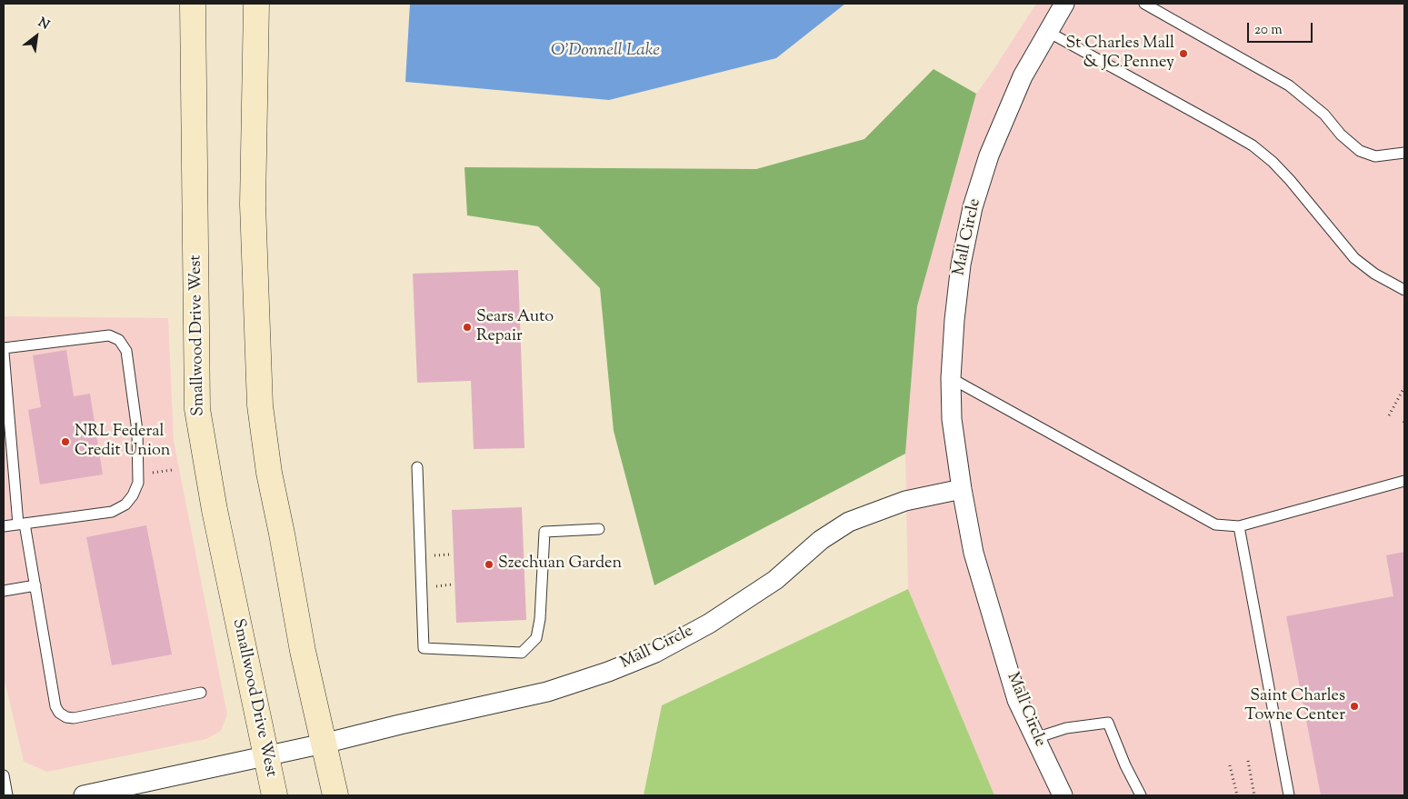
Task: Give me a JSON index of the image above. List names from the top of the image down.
{
  "streets": {
    "main road": ["Smallwood Drive West"],
    "street": ["Mall Circle"]
  },
  "crossings": [
    ["Mall Circle", "Smallwood Drive West"]
  ],
  "water": ["O'Donnell Lake"],
  "places": [
    "St Charles Mall & JC Penney",
    "Sears Auto Repair",
    "NRL Federal Credit Union",
    "Szechuan Garden",
    "Saint Charles Towne Center"
  ],
  "scale_bar": "20 m",
  "north": "top right"
}
